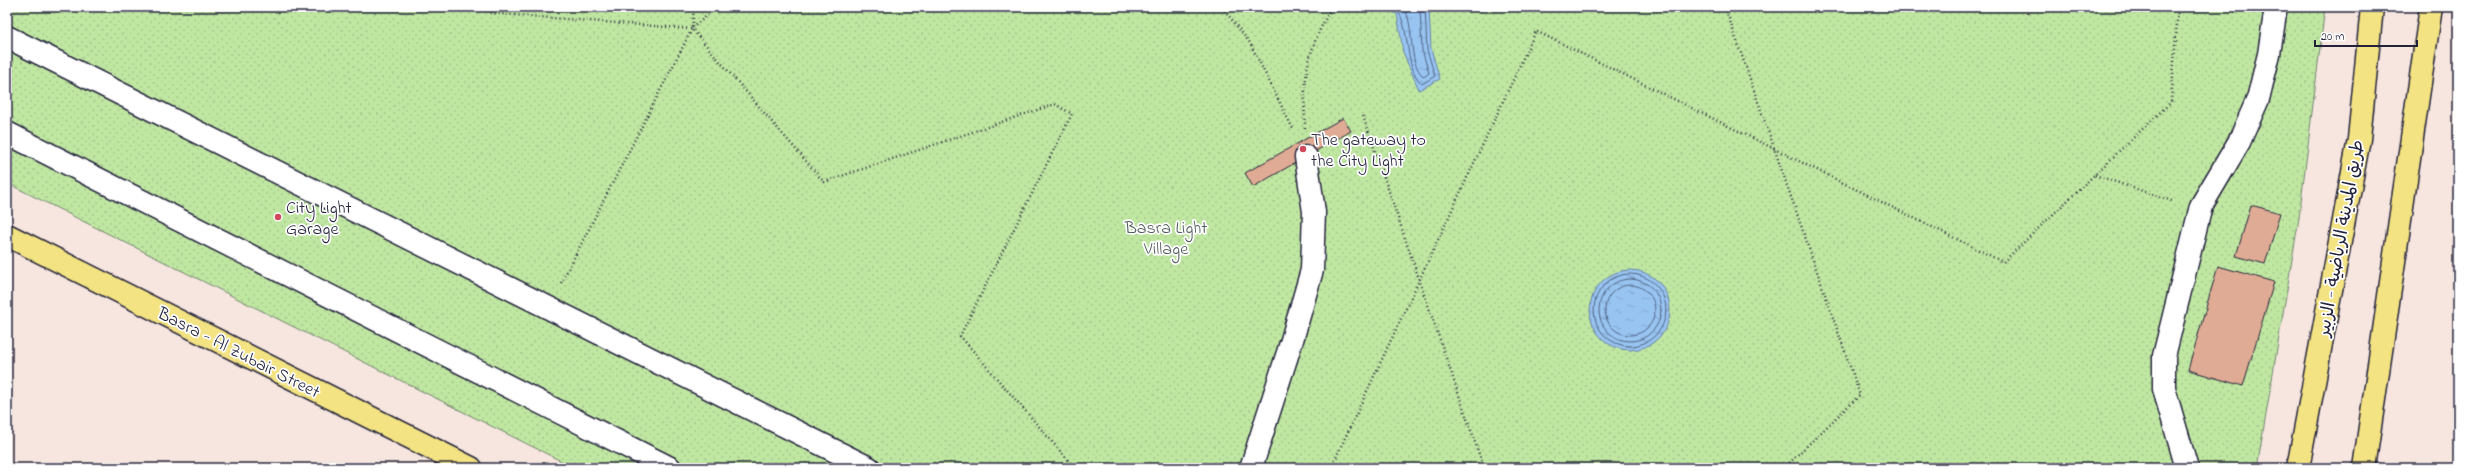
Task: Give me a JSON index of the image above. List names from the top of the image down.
{
  "streets": {
    "main road": ["طريق المدينة الرياضية - الزبير", "Basra - Al Zubair Street"]
  },
  "parks": ["Basra Light Village"],
  "places": ["The gateway to the City Light", "City Light Garage"],
  "scale_bar": "20 m"
}
